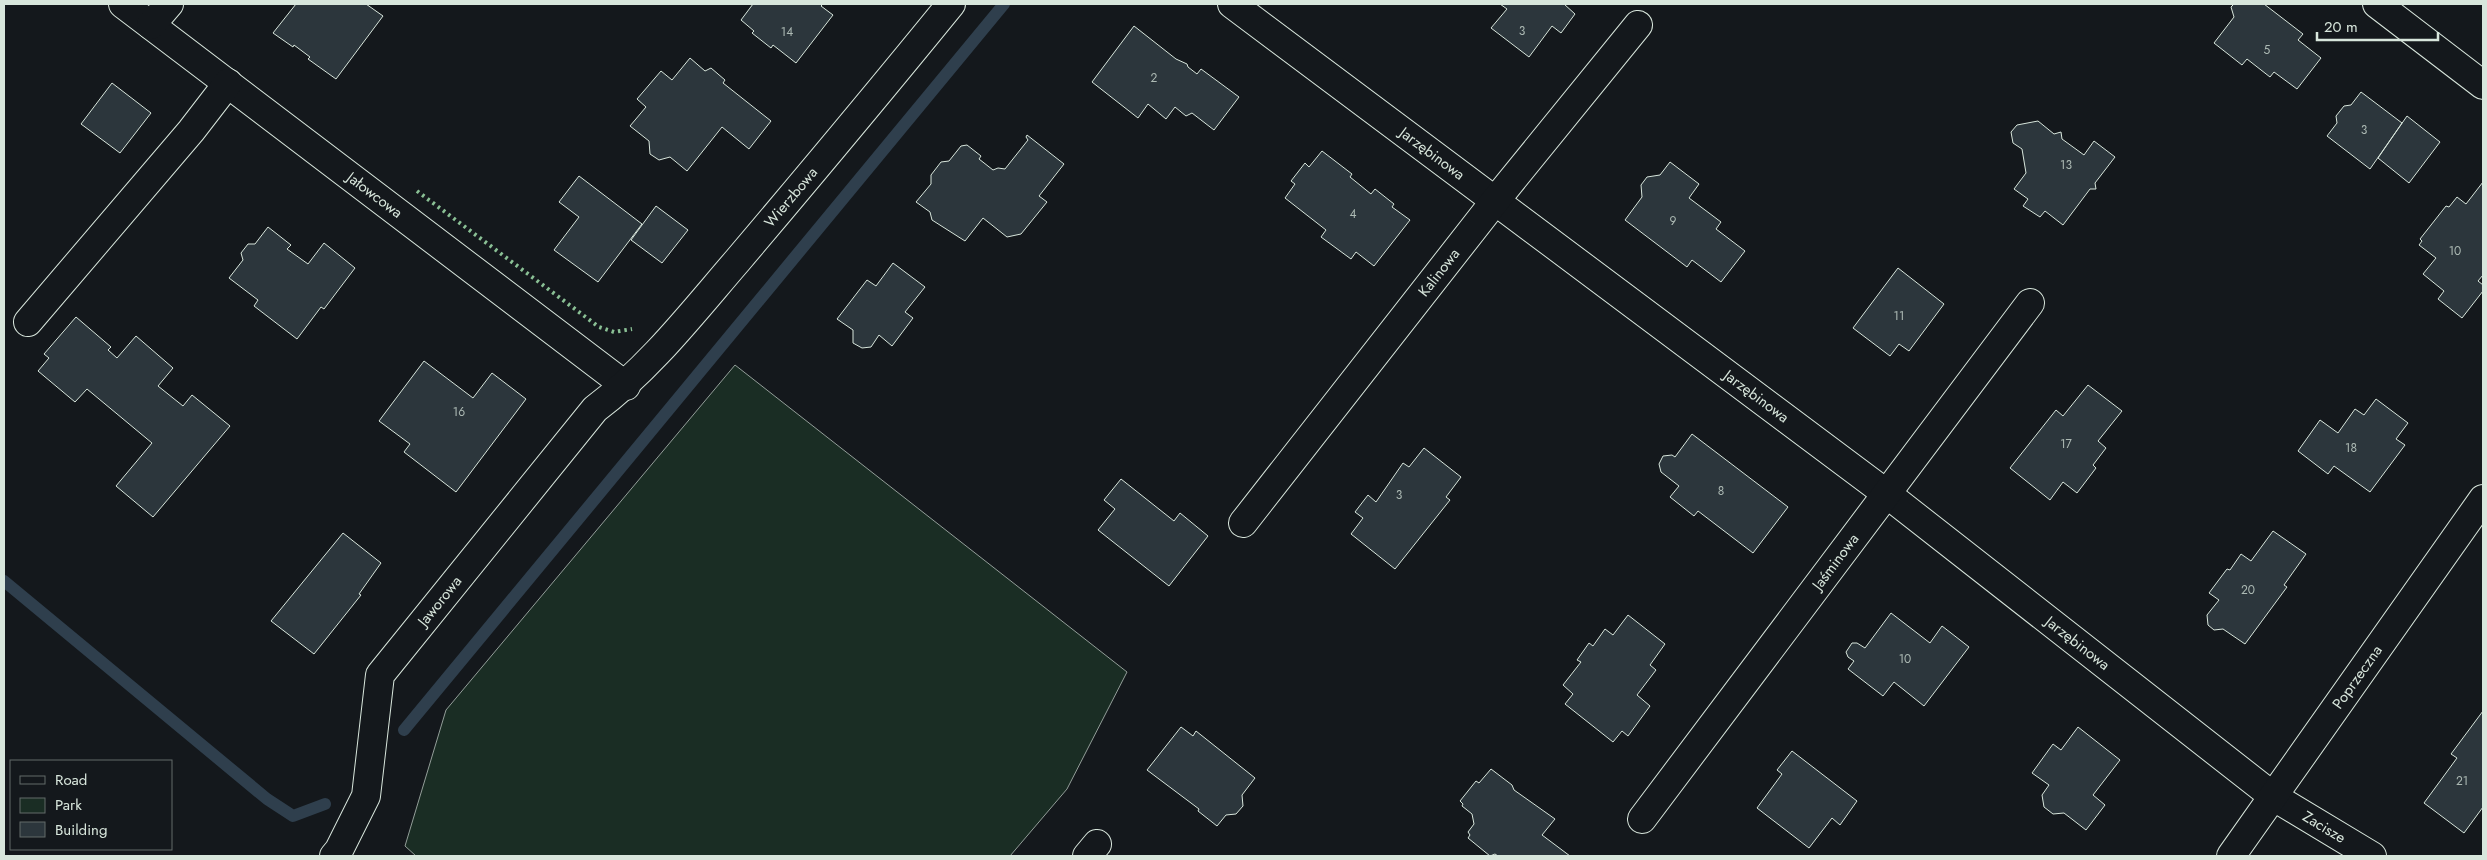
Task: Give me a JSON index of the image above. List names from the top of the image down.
{
  "streets": {
    "street": [
      "Jarzębinowa",
      "Jałowcowa",
      "Wierzbowa",
      "Kalinowa",
      "Jaśminowa",
      "Jaworowa",
      "Poprzeczna",
      "Zacisze"
    ]
  },
  "crossings": [
    ["Jarzębinowa", "Kalinowa"],
    ["Jarzębinowa", "Jaśminowa"],
    ["Jarzębinowa", "Poprzeczna"],
    ["Jarzębinowa", "Zacisze"],
    ["Jałowcowa", "Wierzbowa"],
    ["Jałowcowa", "Jaworowa"],
    ["Wierzbowa", "Jaworowa"],
    ["Poprzeczna", "Zacisze"]
  ],
  "house_numbers": [
    "3",
    "14",
    "5",
    "2",
    "3",
    "13",
    "4",
    "9",
    "10",
    "11",
    "16",
    "17",
    "18",
    "8",
    "3",
    "20",
    "10",
    "21"
  ],
  "legend": ["Road", "Park", "Building"],
  "scale_bar": "20 m"
}
